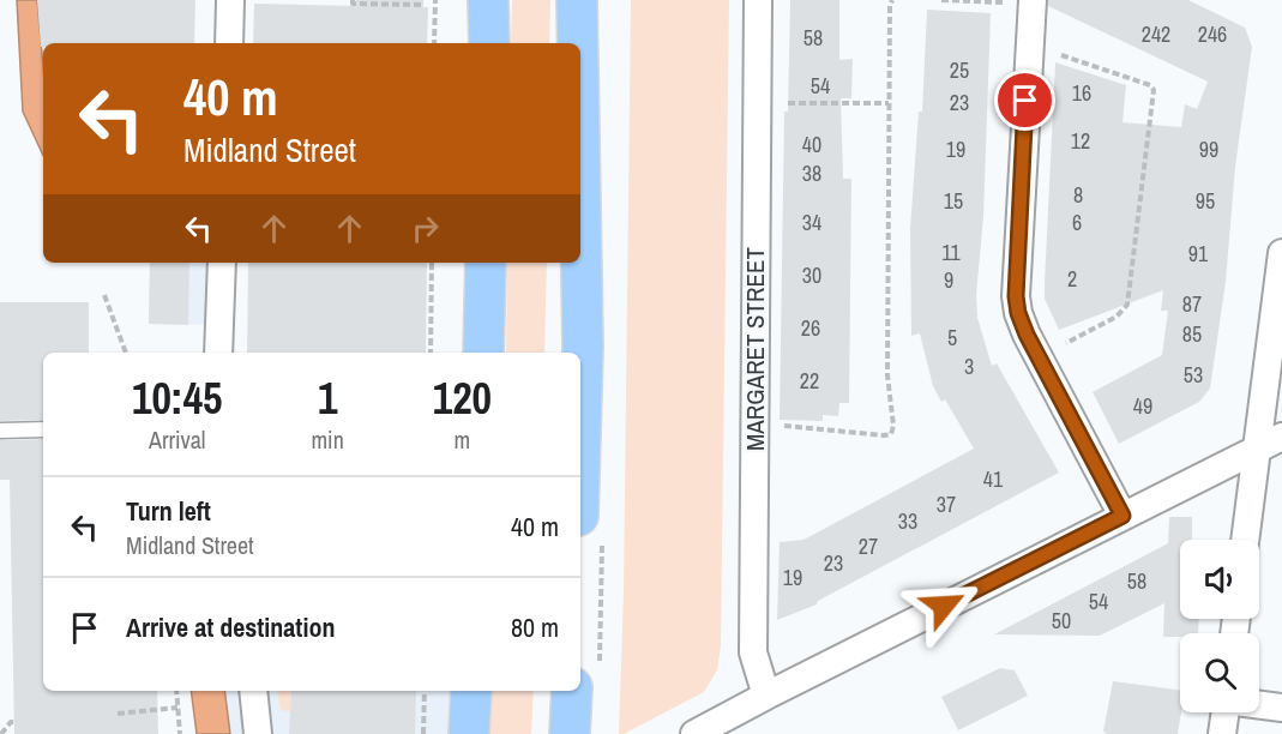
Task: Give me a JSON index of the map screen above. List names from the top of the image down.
{
  "streets": {
    "street": ["MARGARET STREET"]
  },
  "house_numbers": [
    "242",
    "246",
    "58",
    "25",
    "54",
    "16",
    "23",
    "12",
    "40",
    "19",
    "99",
    "38",
    "8",
    "15",
    "95",
    "34",
    "6",
    "11",
    "91",
    "30",
    "2",
    "9",
    "87",
    "26",
    "85",
    "5",
    "3",
    "53",
    "22",
    "49",
    "41",
    "37",
    "33",
    "27",
    "23",
    "19",
    "58",
    "54",
    "50"
  ],
  "page": {
    "turn": ["40 m", "Midland Street"],
    "eta": [
      "10:45",
      "Arrival",
      "1",
      "min",
      "120",
      "m"
    ],
    "list": [
      {
        "name": "Turn left",
        "note": "Midland Street",
        "value": "40 m"
      },
      {
        "name": "Arrive at destination",
        "value": "80 m"
      }
    ]
  }
}
